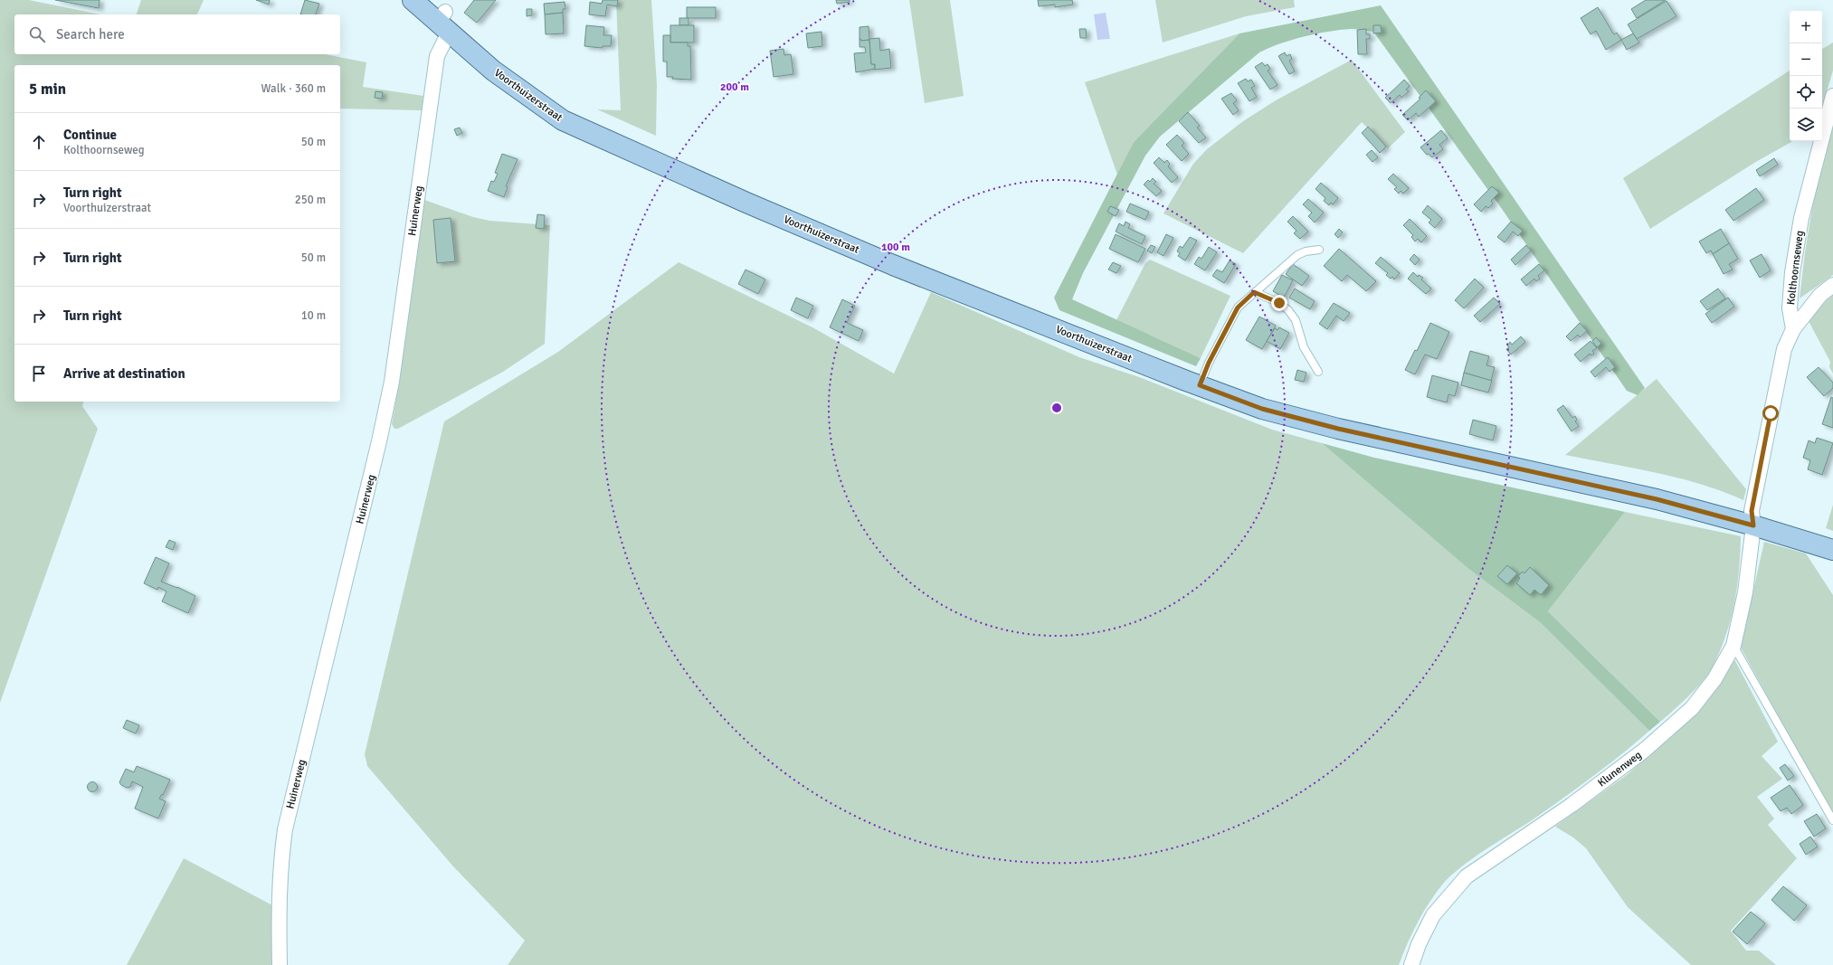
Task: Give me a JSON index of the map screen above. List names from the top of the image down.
{
  "streets": {
    "main road": ["Voorthuizerstraat"],
    "street": ["Huinerweg", "Kolthoornseweg", "Klunenweg"]
  },
  "crossings": [
    ["Voorthuizerstraat", "Huinerweg"],
    ["Voorthuizerstraat", "Klunenweg"]
  ],
  "page": {
    "map_buttons": ["+", "−"],
    "search": "Search here",
    "heading": ["5 min", "Walk · 360 m"],
    "list": [
      ["Continue", "Kolthoornseweg", "50 m"],
      ["Turn right", "Voorthuizerstraat", "250 m"],
      ["Turn right", "50 m"],
      ["Turn right", "10 m"],
      "Arrive at destination"
    ]
  },
  "rings": ["200 m", "100 m"]
}
